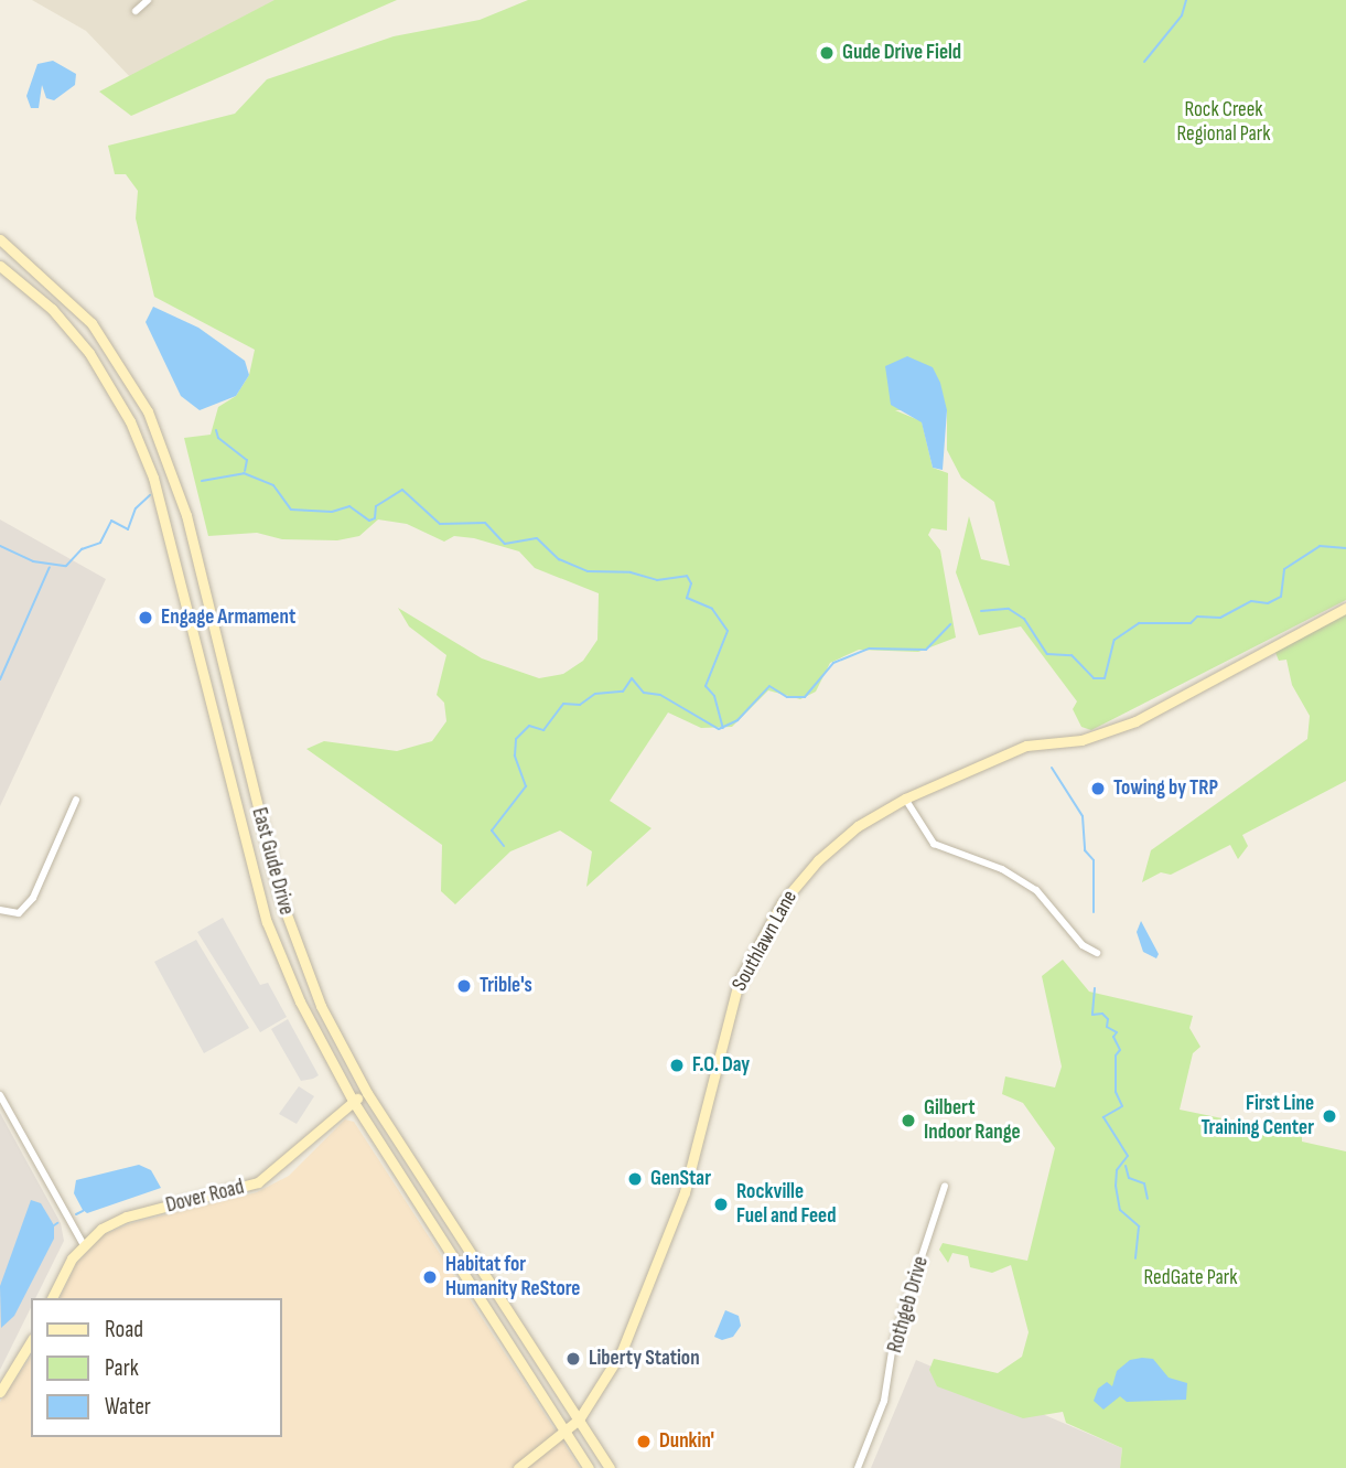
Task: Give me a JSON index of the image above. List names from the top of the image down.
{
  "streets": {
    "main road": ["East Gude Drive", "Southlawn Lane", "Dover Road"],
    "street": ["Rothgeb Drive"]
  },
  "crossings": [
    ["East Gude Drive", "Southlawn Lane"],
    ["East Gude Drive", "Dover Road"]
  ],
  "parks": ["Rock Creek Regional Park", "RedGate Park"],
  "places": [
    "Gude Drive Field",
    "Engage Armament",
    "Towing by TRP",
    "Trible's",
    "F.O. Day",
    "First Line Training Center",
    "Gilbert Indoor Range",
    "GenStar",
    "Rockville Fuel and Feed",
    "Habitat for Humanity ReStore",
    "Liberty Station",
    "Dunkin'"
  ],
  "legend": ["Road", "Park", "Water"]
}
